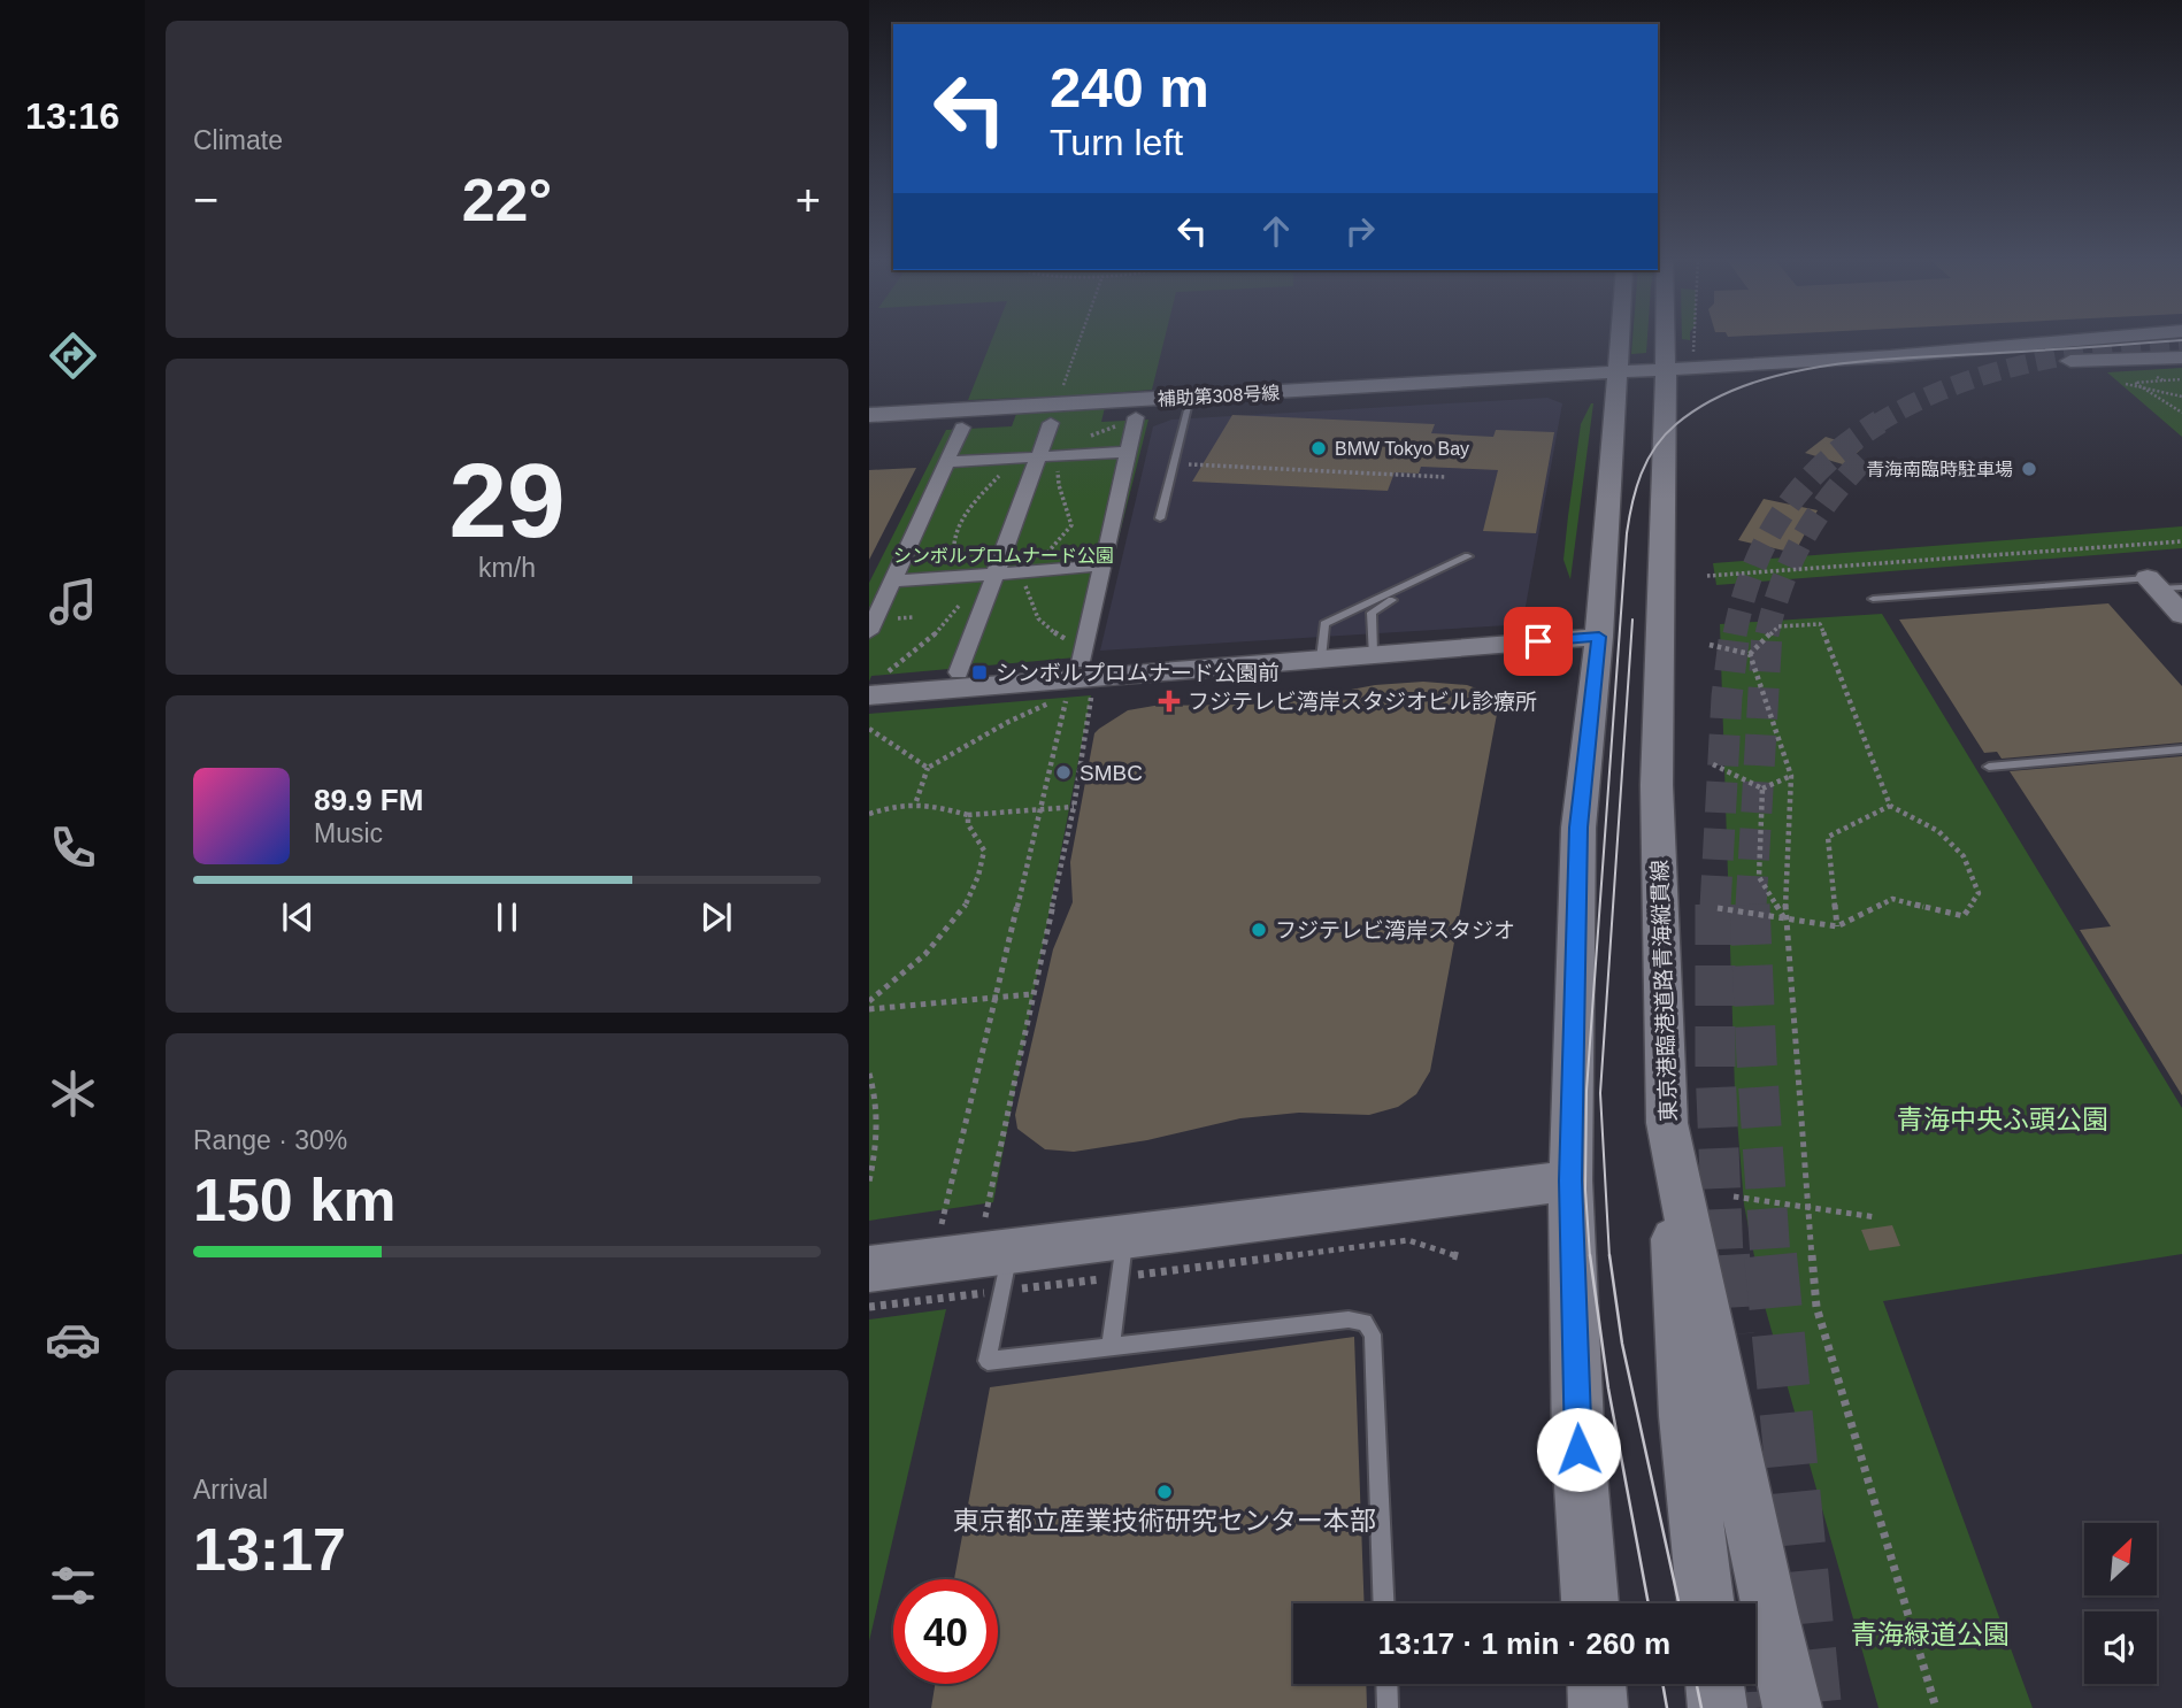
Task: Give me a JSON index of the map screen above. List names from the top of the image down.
{
  "streets": {
    "street": ["補助第308号線", "東京港臨港道路青海縦貫線"]
  },
  "parks": ["シンボルプロムナード公園", "青海中央ふ頭公園", "青海緑道公園"],
  "places": {
    "other": [
      "BMW Tokyo Bay",
      "青海南臨時駐車場",
      "SMBC",
      "フジテレビ湾岸スタジオ",
      "東京都立産業技術研究センター本部"
    ],
    "transit": ["シンボルプロムナード公園前"],
    "health": ["フジテレビ湾岸スタジオビル診療所"]
  },
  "north": "top right",
  "page": {
    "tabs": "13:16",
    "tile": [
      "Climate",
      ["29", "km/h"],
      ["Range · 30%", "150 km"],
      ["Arrival", "13:17"]
    ],
    "turn": ["240 m", "Turn left"],
    "heat": ["−", "22°", "+"],
    "song": ["89.9 FM", "Music"],
    "limit": "40",
    "trip": "13:17 · 1 min · 260 m"
  }
}
